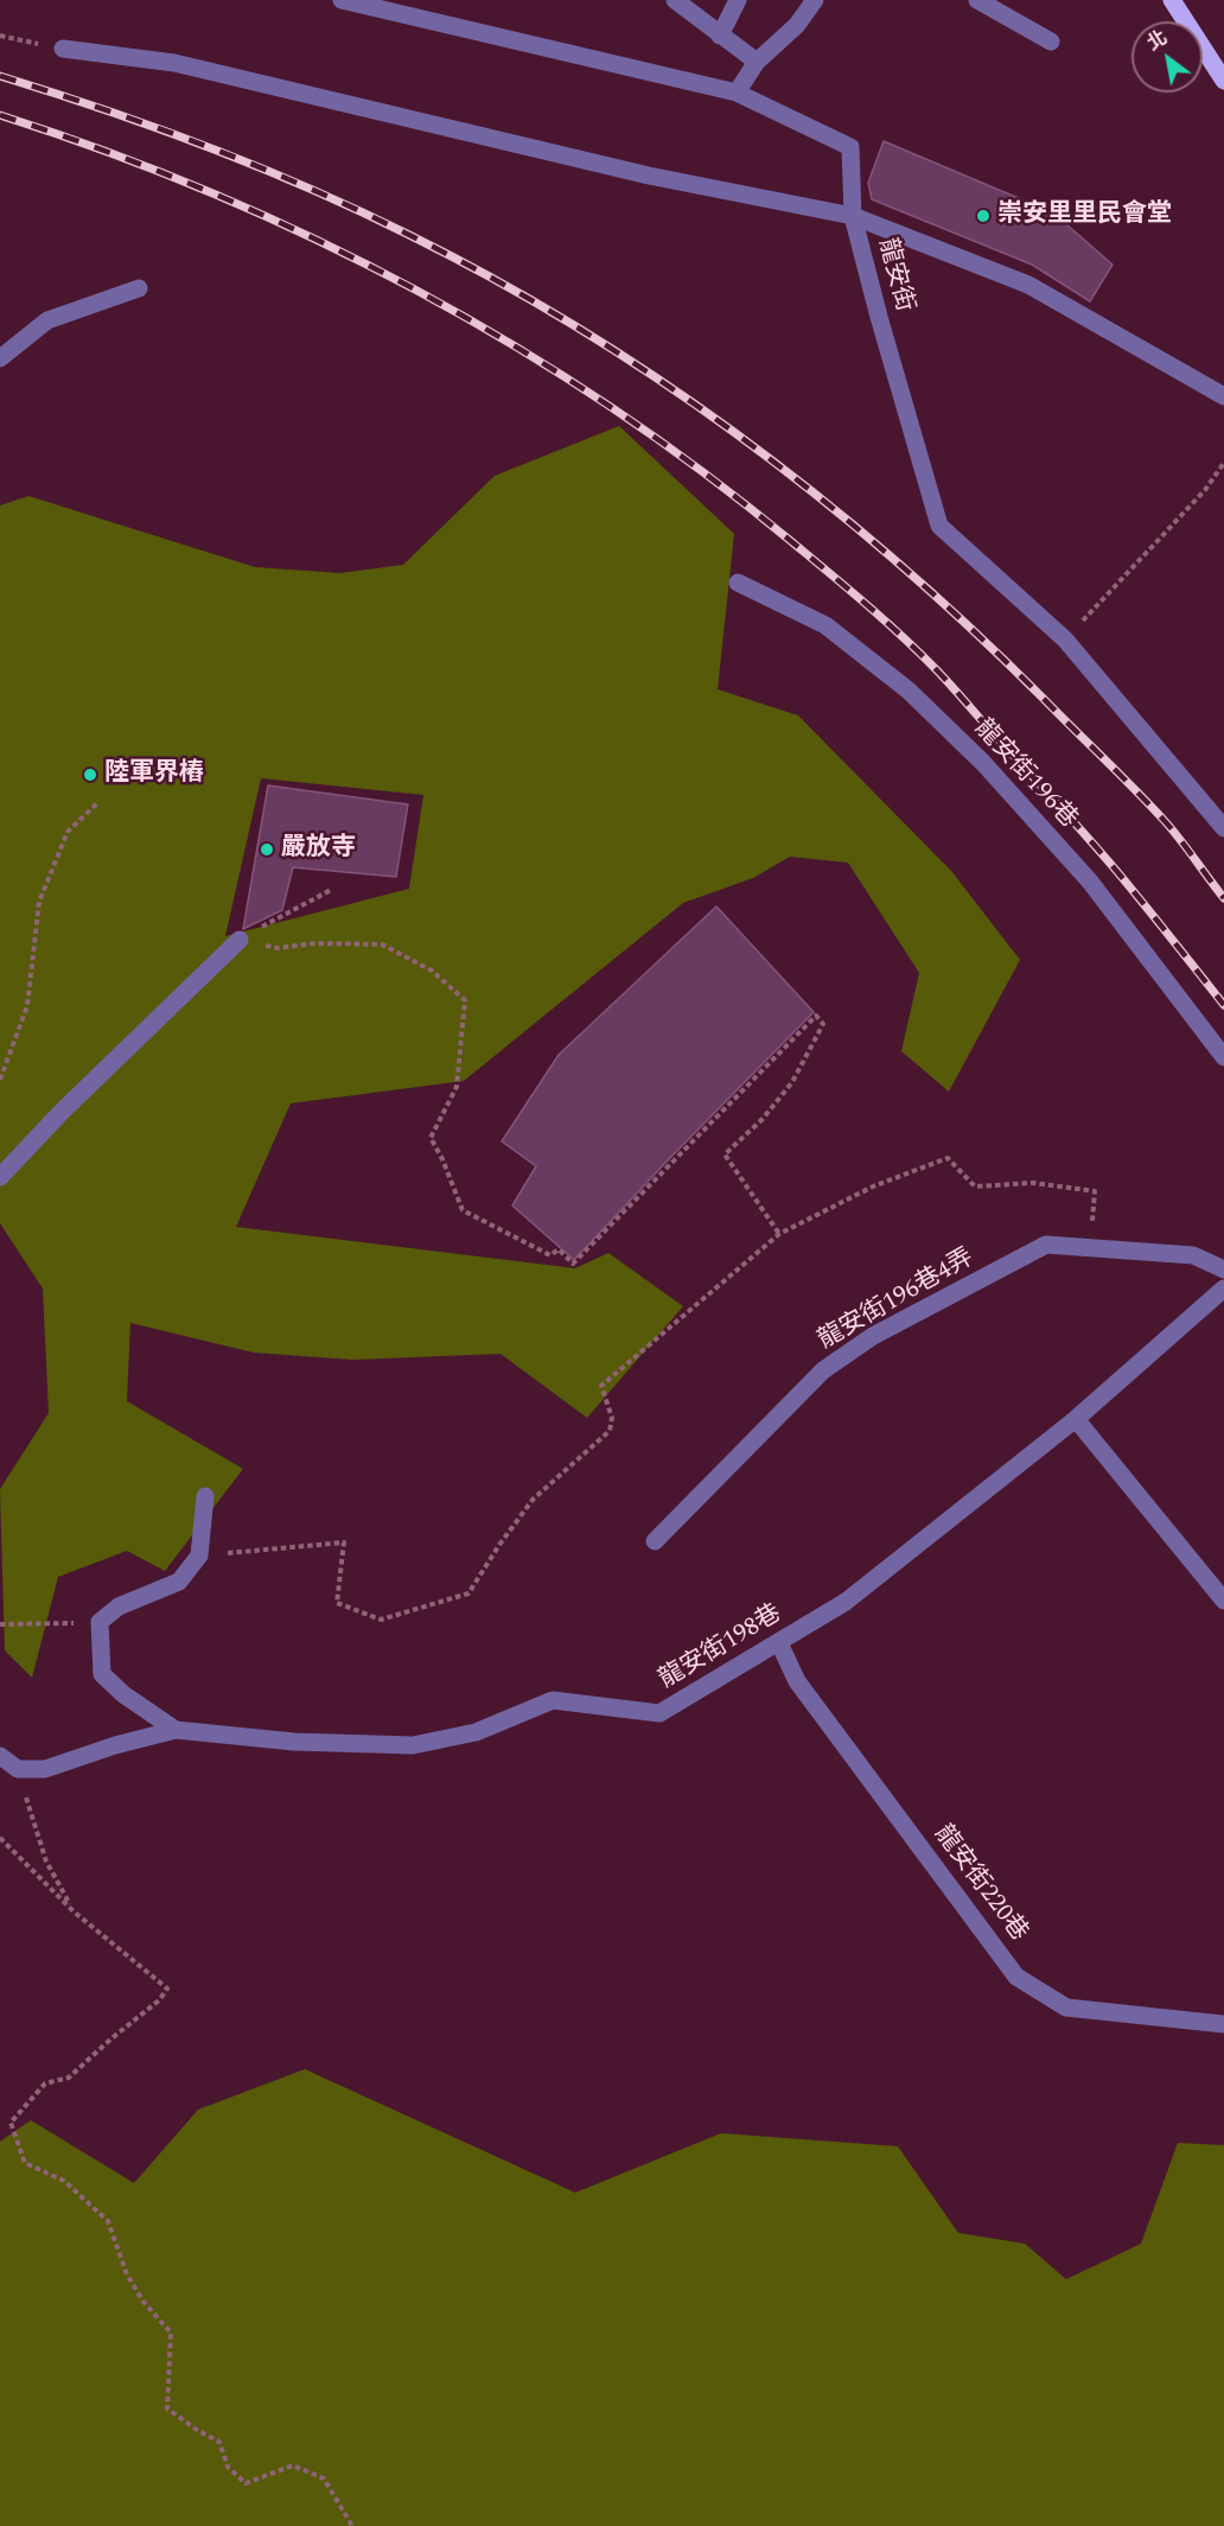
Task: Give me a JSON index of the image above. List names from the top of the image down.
{
  "streets": {
    "lane": [
      "龍安街",
      "龍安街196巷",
      "龍安街196巷4弄",
      "龍安街198巷",
      "龍安街220巷"
    ]
  },
  "crossings": [
    ["龍安街198巷", "龍安街220巷"]
  ],
  "places": ["崇安里里民會堂", "陸軍界樁", "嚴放寺"],
  "north": "top left"
}
